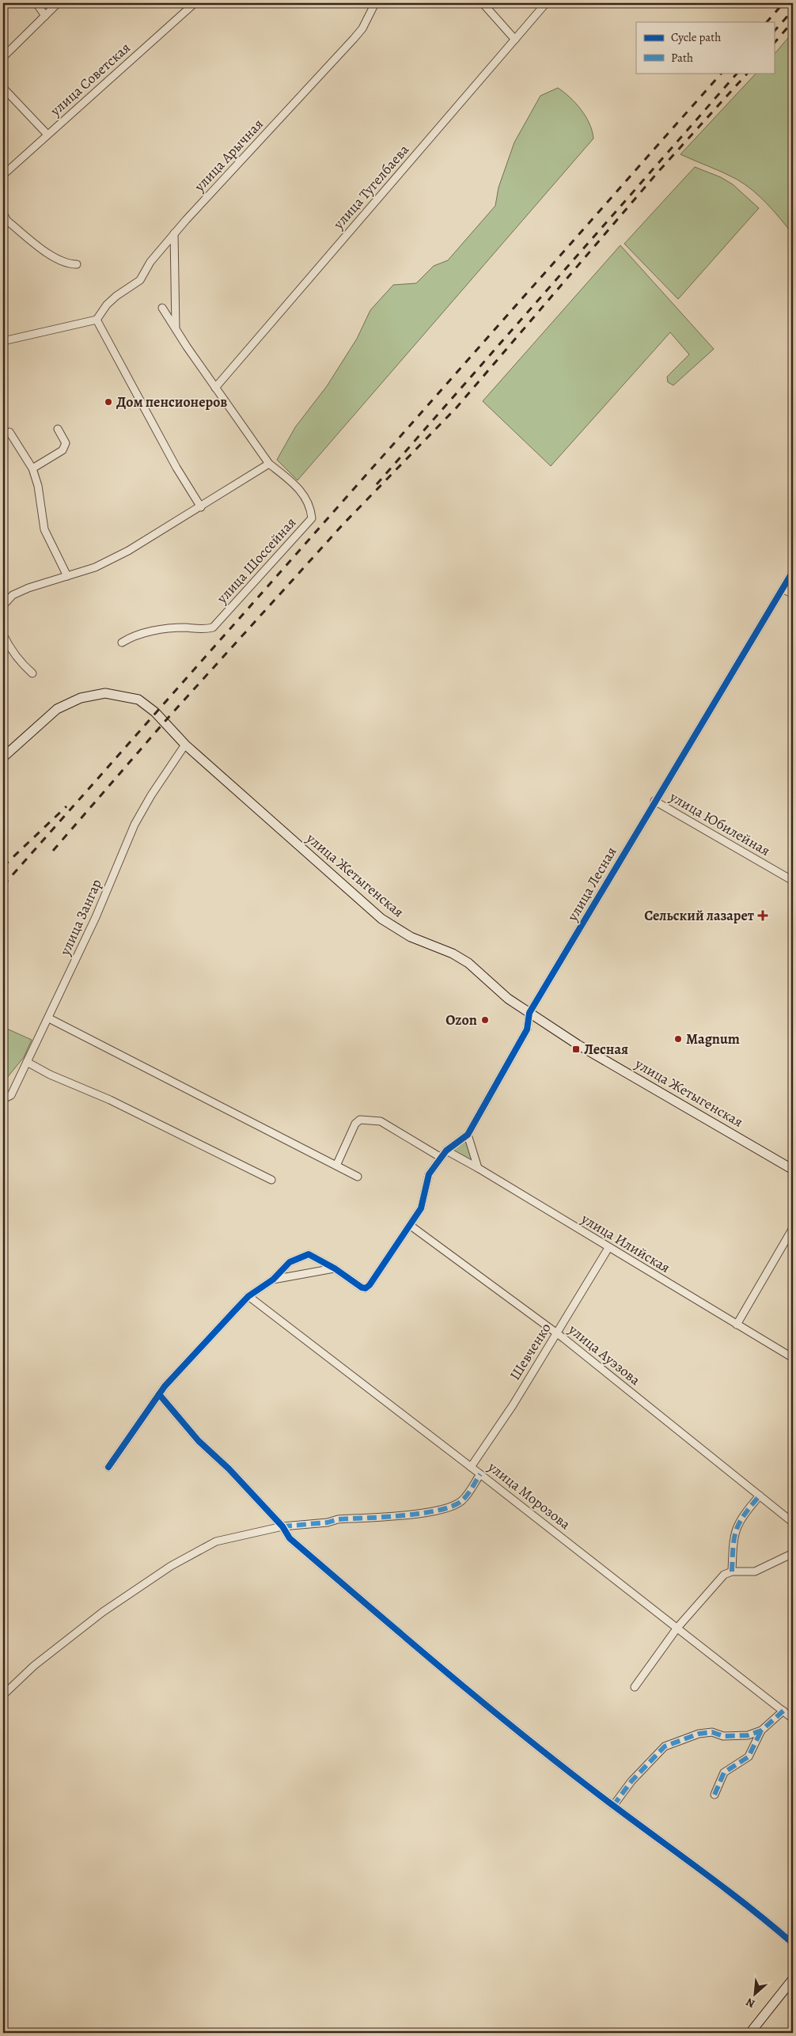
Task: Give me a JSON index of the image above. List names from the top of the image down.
{
  "streets": {
    "main road": ["улица Жетыгенская"],
    "street": [
      "улица Советская",
      "улица Арычная",
      "улица Тугелбаева",
      "улица Шоссейная",
      "улица Юбилейная",
      "улица Лесная",
      "улица Зангар",
      "улица Илийская",
      "Шевченко",
      "улица Ауэзова",
      "улица Морозова"
    ]
  },
  "crossings": [
    ["улица Юбилейная", "улица Лесная"],
    ["улица Жетыгенская", "улица Лесная"],
    ["улица Жетыгенская", "улица Зангар"],
    ["улица Лесная", "улица Илийская"],
    ["улица Лесная", "улица Ауэзова"],
    ["улица Илийская", "Шевченко"],
    ["Шевченко", "улица Ауэзова"],
    ["Шевченко", "улица Морозова"]
  ],
  "places": {
    "other": ["Дом пенсионеров", "Ozon", "Magnum"],
    "health": ["Сельский лазарет"],
    "transit": ["Лесная"]
  },
  "legend": ["Cycle path", "Path"],
  "north": "bottom left"
}
